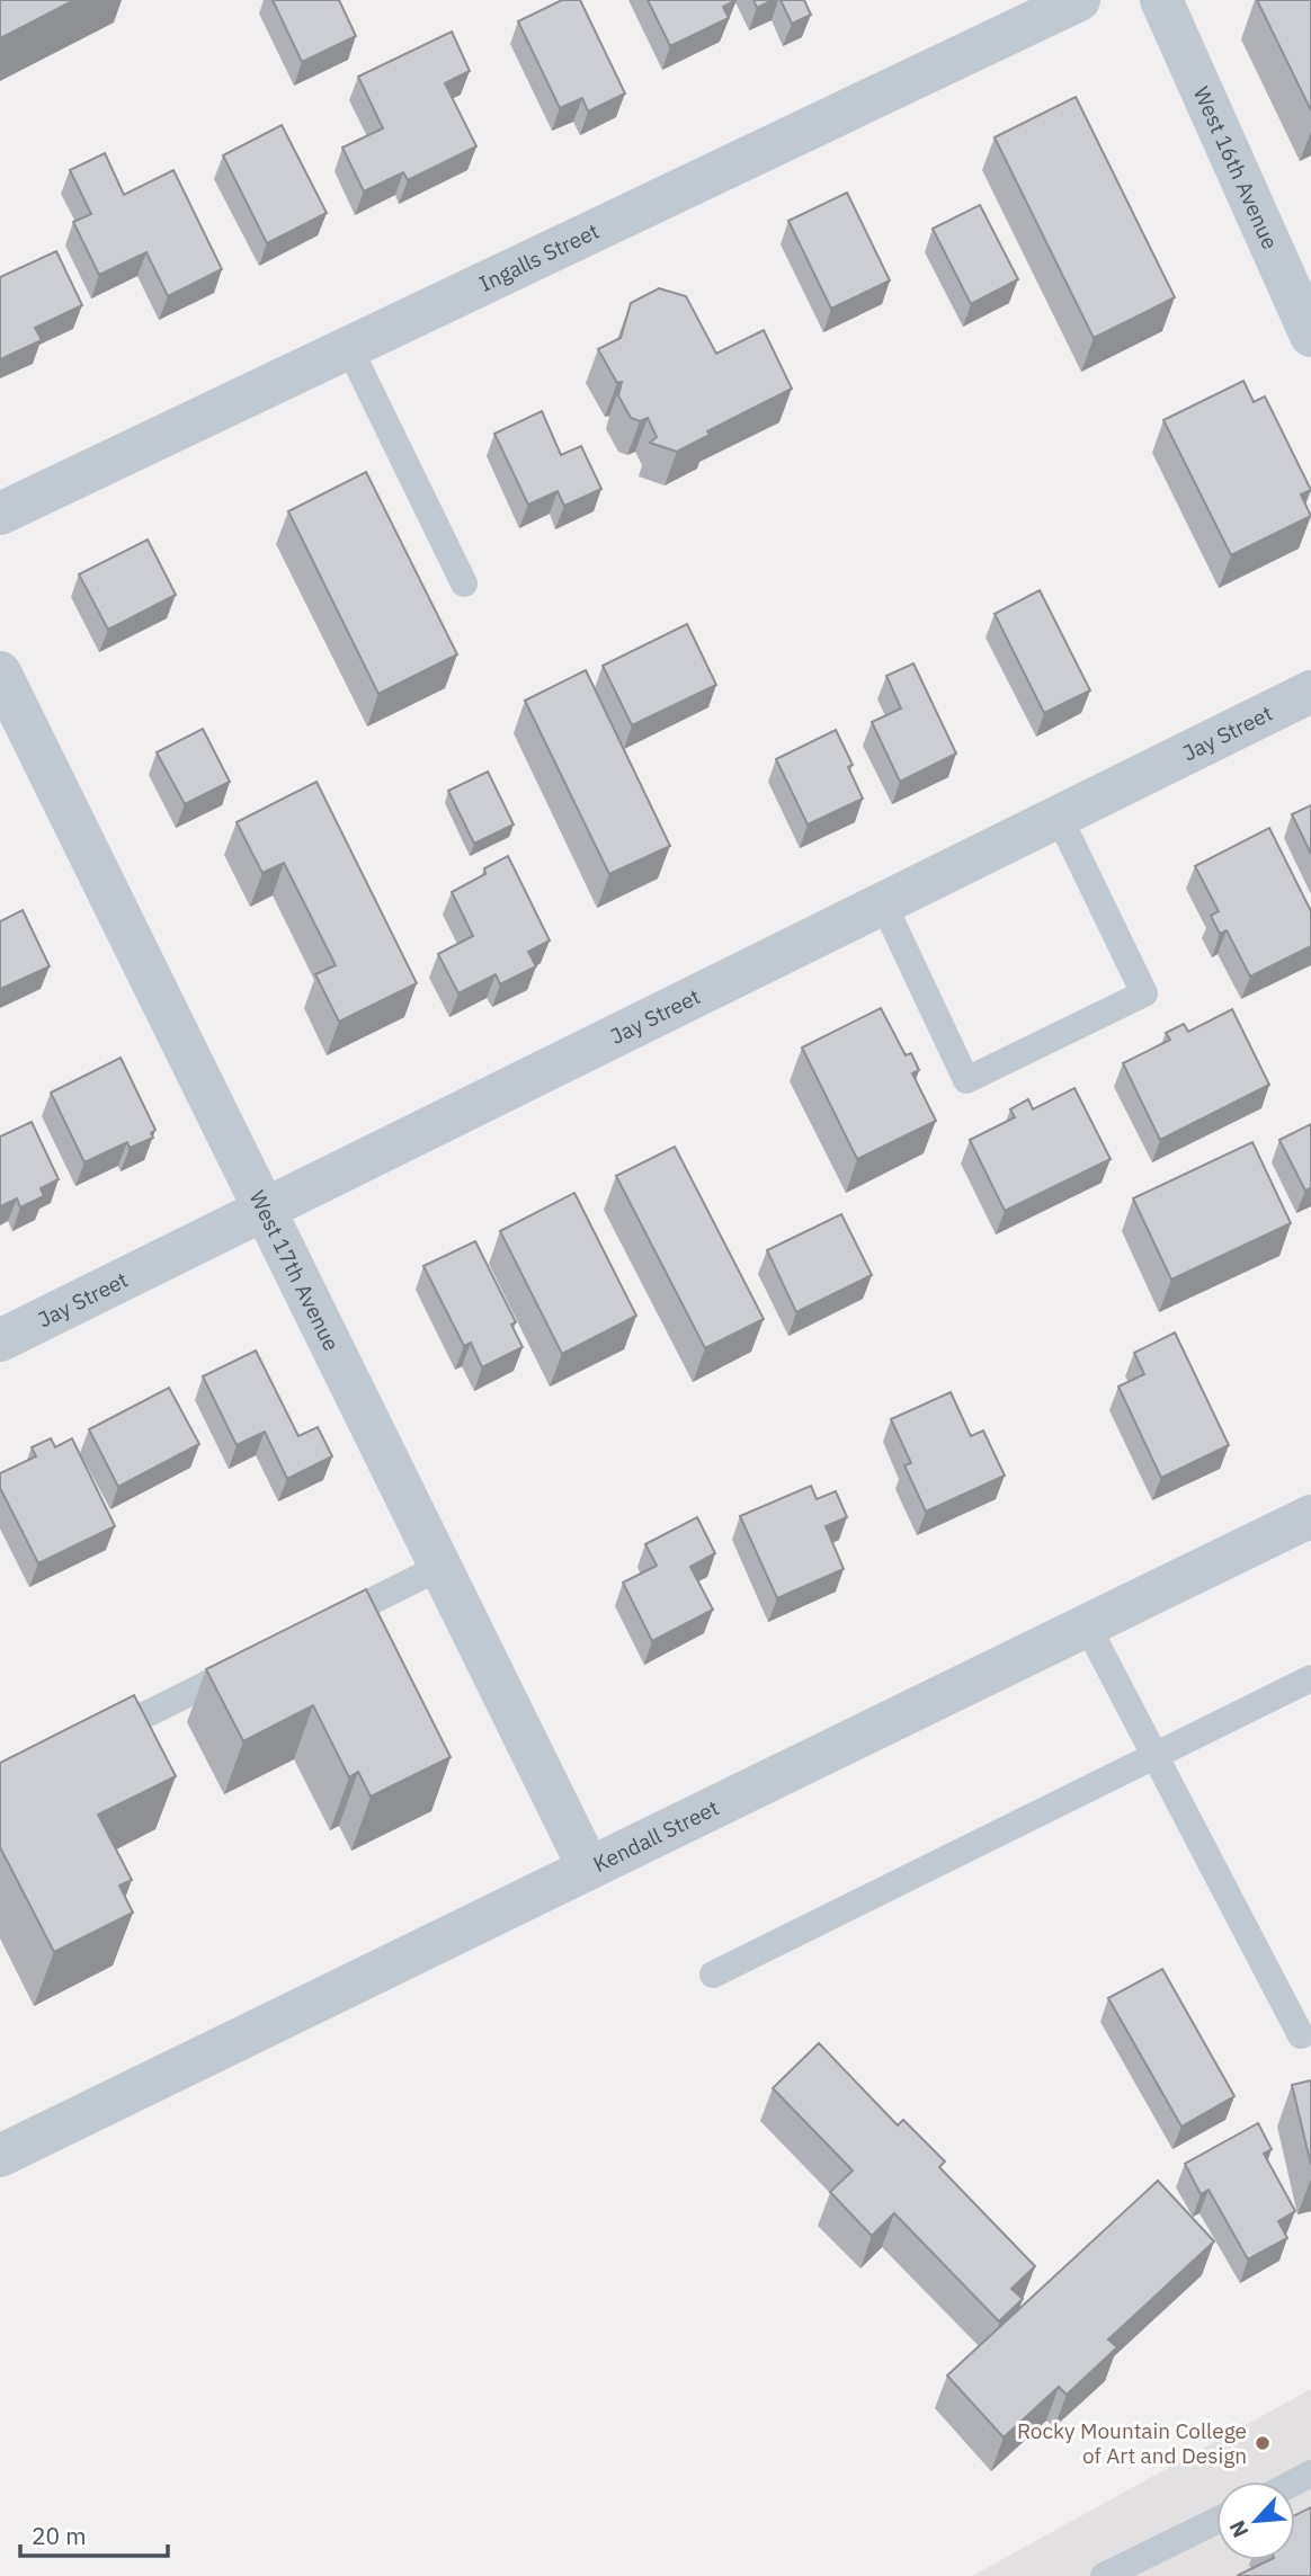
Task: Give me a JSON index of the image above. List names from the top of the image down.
{
  "streets": {
    "street": [
      "West 16th Avenue",
      "Ingalls Street",
      "Jay Street",
      "West 17th Avenue",
      "Kendall Street"
    ]
  },
  "crossings": [
    ["Jay Street", "West 17th Avenue"],
    ["West 17th Avenue", "Kendall Street"]
  ],
  "places": ["Rocky Mountain College of Art and Design"],
  "scale_bar": "20 m",
  "north": "bottom left"
}
